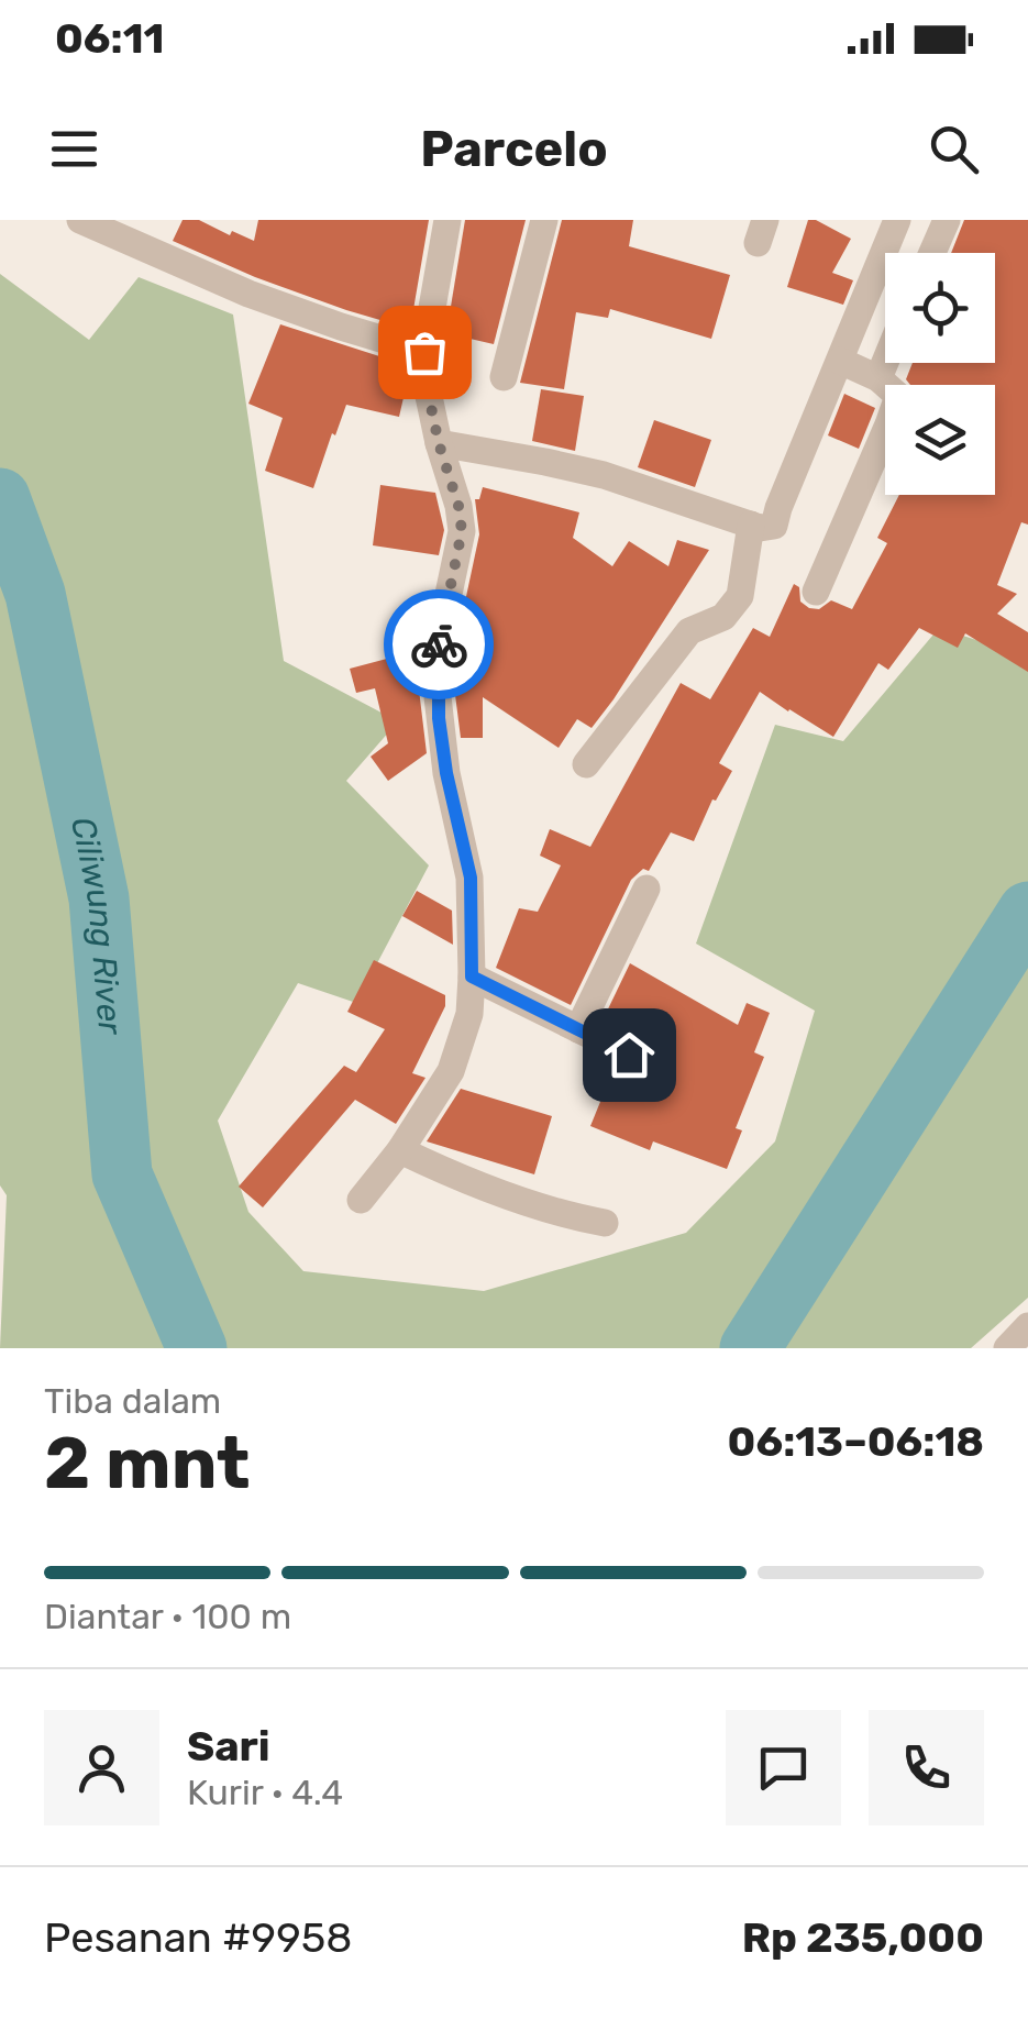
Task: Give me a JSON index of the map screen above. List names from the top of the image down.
{
  "water": ["Ciliwung River"],
  "page": {
    "status": "06:11",
    "header": "Parcelo",
    "heading": ["2 mnt", "Tiba dalam", "06:13–06:18"],
    "panel": [
      "Sari",
      "Kurir · 4.4",
      "Pesanan #9958",
      "Rp 235,000"
    ],
    "bar": "Diantar · 100 m"
  }
}
